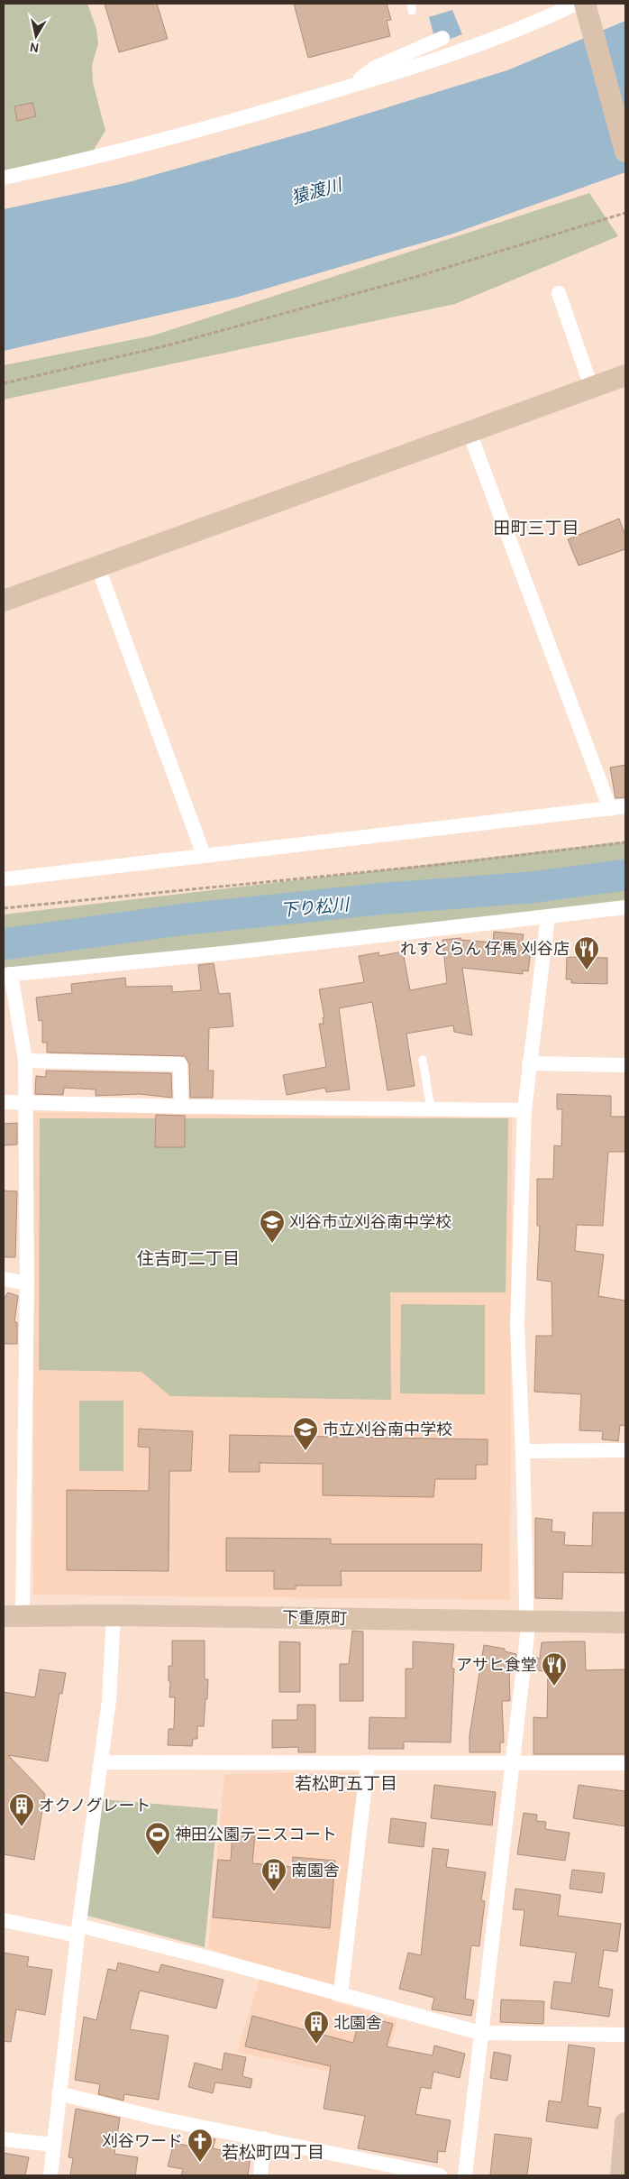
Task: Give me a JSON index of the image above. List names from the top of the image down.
{
  "streets": {
    "street": ["下重原町"]
  },
  "districts": [
    "田町三丁目",
    "住吉町二丁目",
    "若松町五丁目",
    "若松町四丁目"
  ],
  "water": ["猿渡川", "下り松川"],
  "places": {
    "restaurant": ["れすとらん 仔馬 刈谷店", "アサヒ食堂"],
    "school or university": ["刈谷市立刈谷南中学校", "市立刈谷南中学校"],
    "building": ["オクノグレート", "南園舎", "北園舎"],
    "sports": ["神田公園テニスコート"],
    "church": ["刈谷ワード"]
  },
  "north": "bottom"
}
